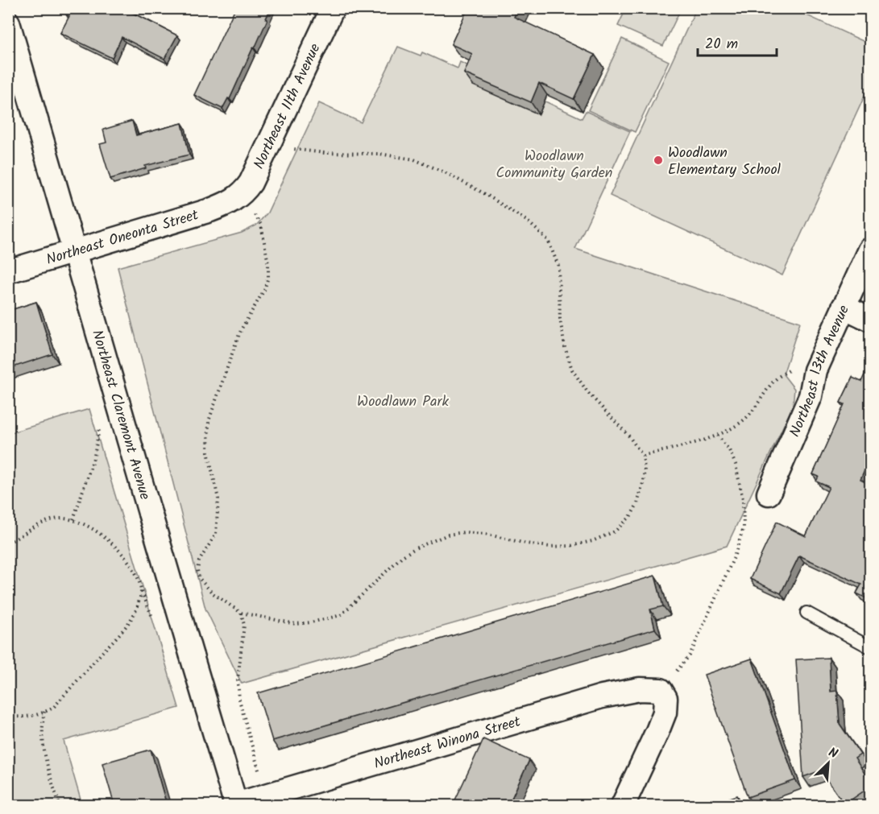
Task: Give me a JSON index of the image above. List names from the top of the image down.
{
  "streets": {
    "street": [
      "Northeast 11th Avenue",
      "Northeast Oneonta Street",
      "Northeast 13th Avenue",
      "Northeast Claremont Avenue",
      "Northeast Winona Street"
    ]
  },
  "crossings": [
    ["Northeast 11th Avenue", "Northeast Oneonta Street"],
    ["Northeast Oneonta Street", "Northeast Claremont Avenue"],
    ["Northeast Claremont Avenue", "Northeast Winona Street"]
  ],
  "parks": ["Woodlawn Community Garden", "Woodlawn Park"],
  "places": ["Woodlawn Elementary School"],
  "scale_bar": "20 m",
  "north": "top right"
}
